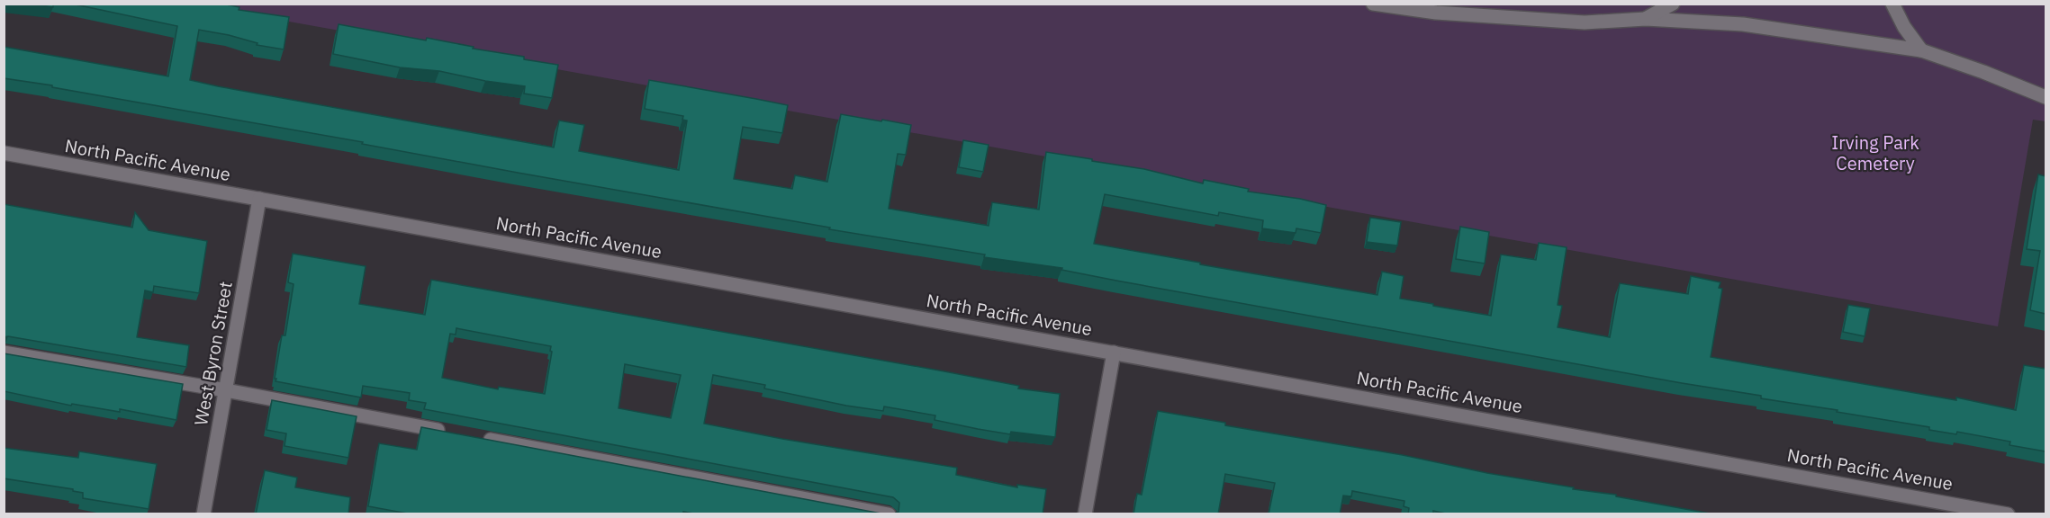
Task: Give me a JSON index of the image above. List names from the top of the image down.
{
  "streets": {
    "street": ["North Pacific Avenue", "West Byron Street"]
  },
  "crossings": [
    ["North Pacific Avenue", "West Byron Street"]
  ],
  "parks": ["Irving Park Cemetery"]
}
